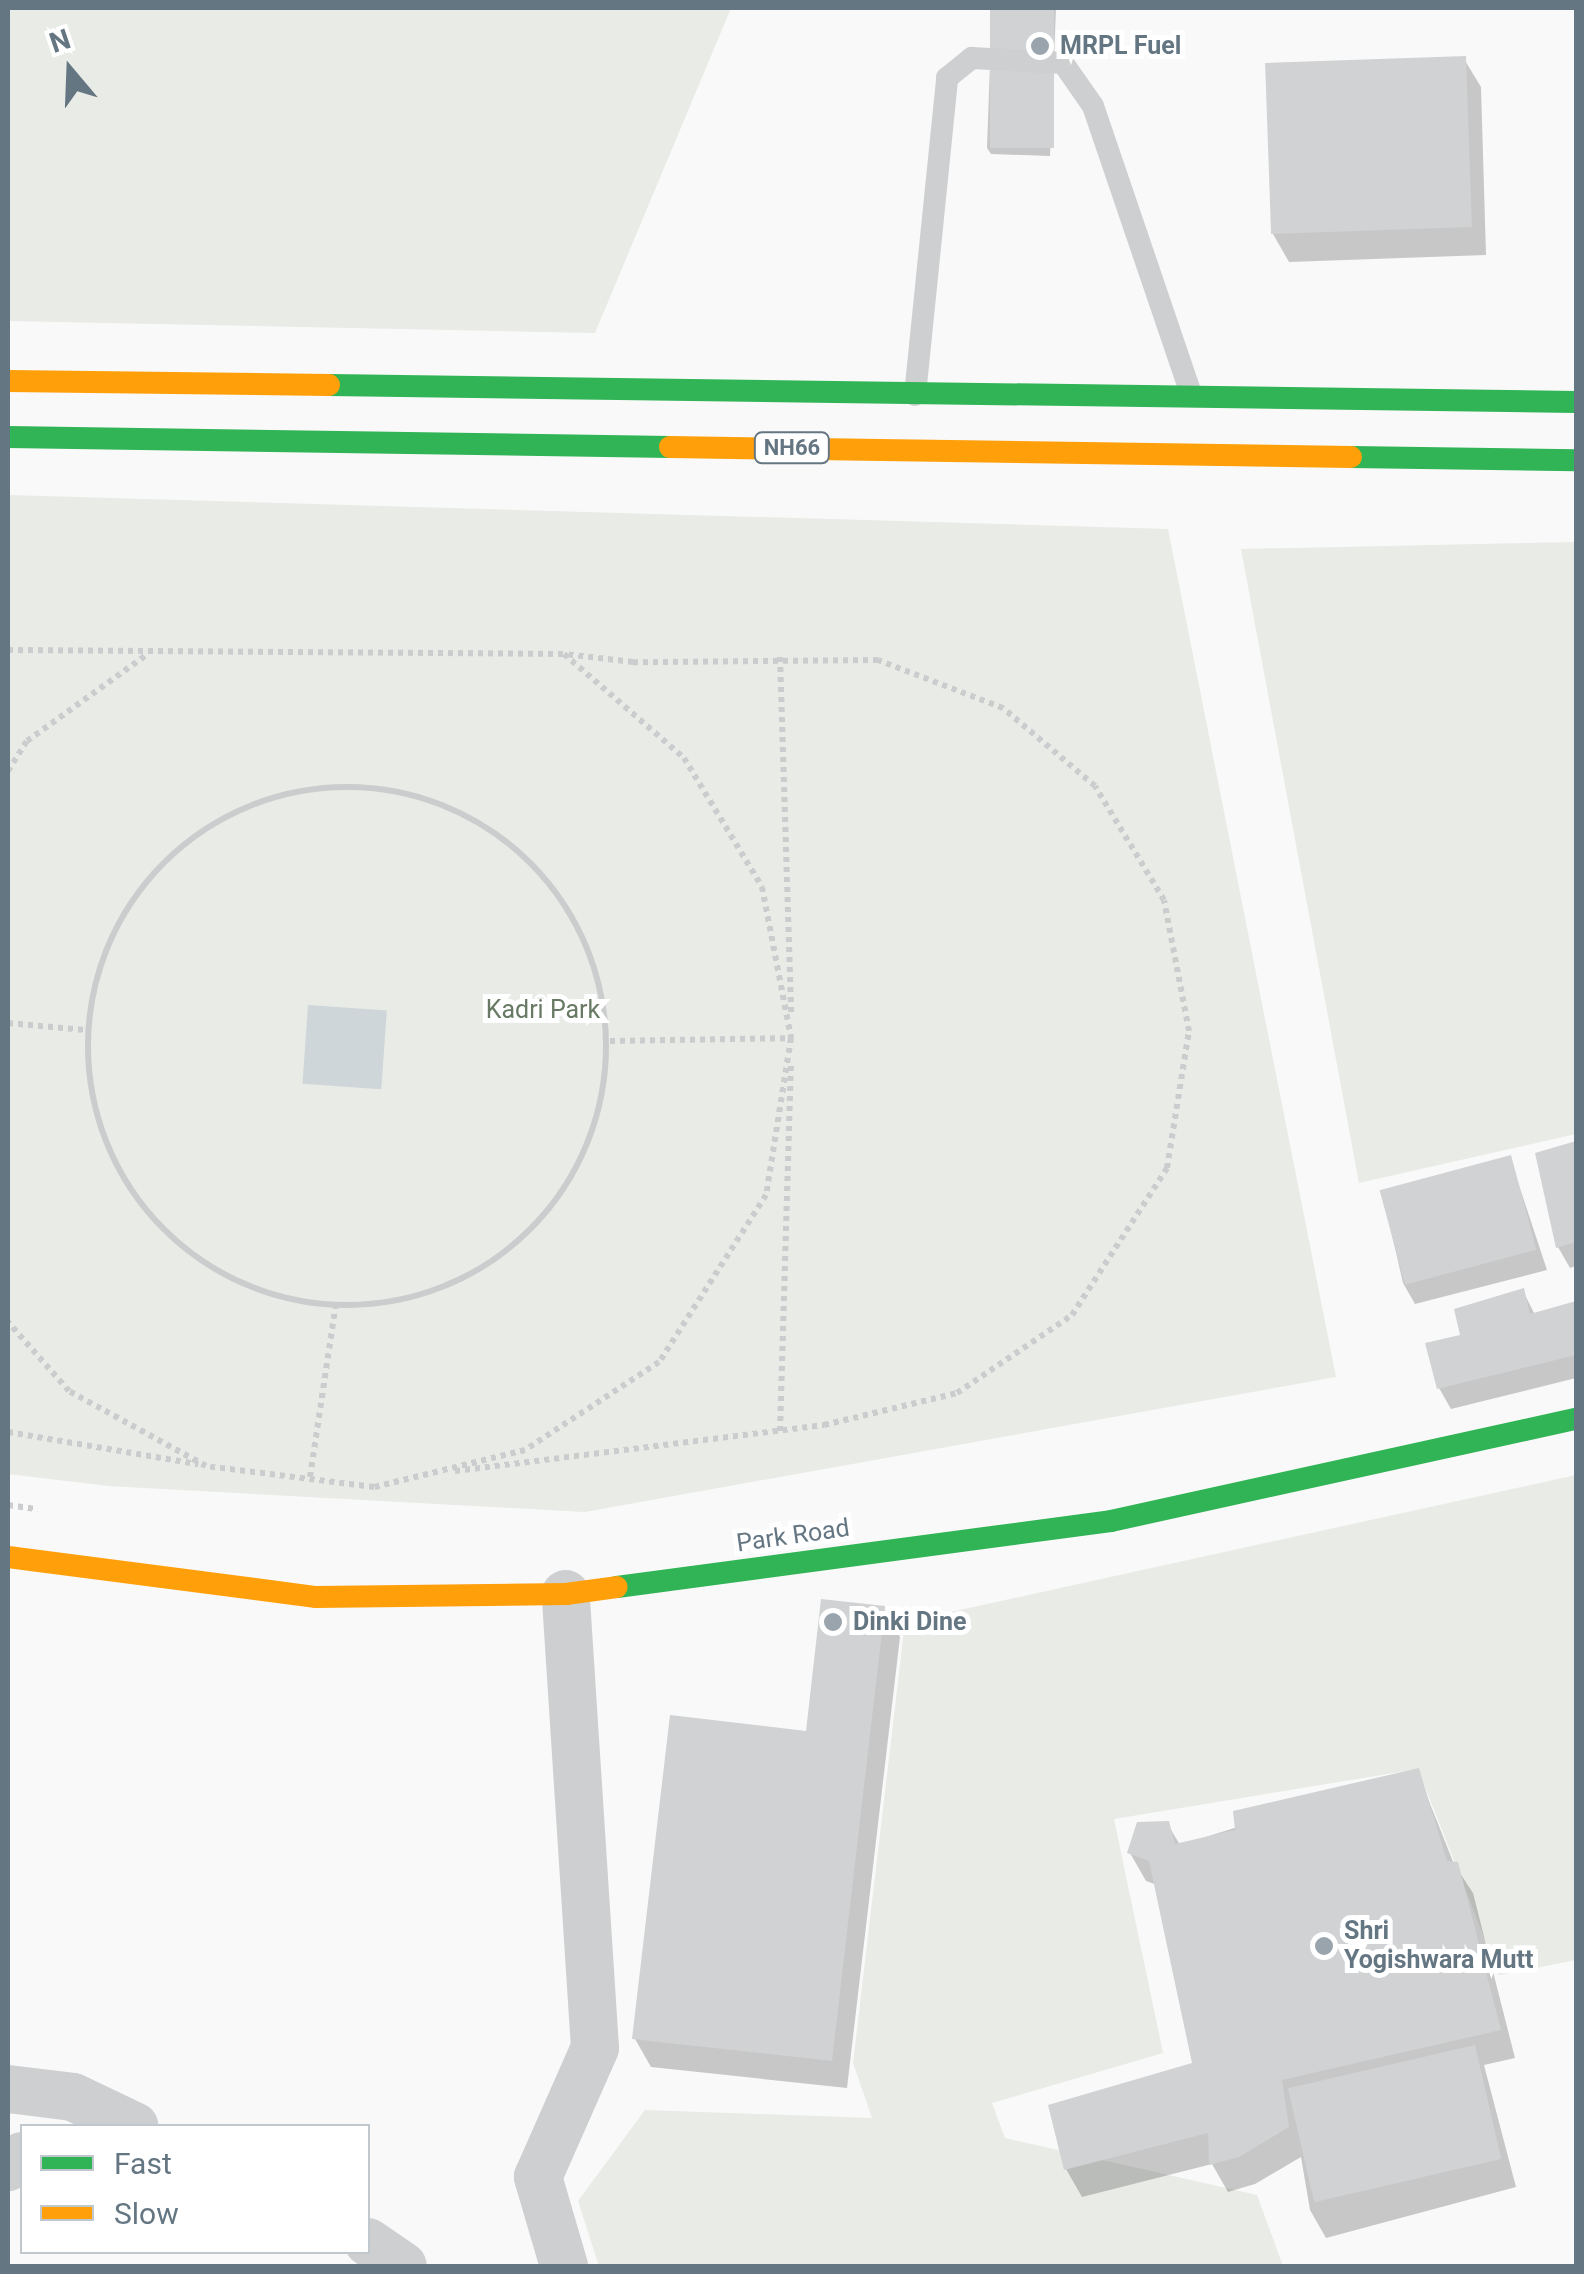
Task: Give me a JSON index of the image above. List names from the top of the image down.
{
  "streets": {
    "main road": ["NH66", "Park Road"]
  },
  "parks": ["Kadri Park"],
  "places": ["MRPL Fuel", "Dinki Dine", "Shri Yogishwara Mutt"],
  "legend": ["Fast", "Slow"],
  "north": "top"
}
